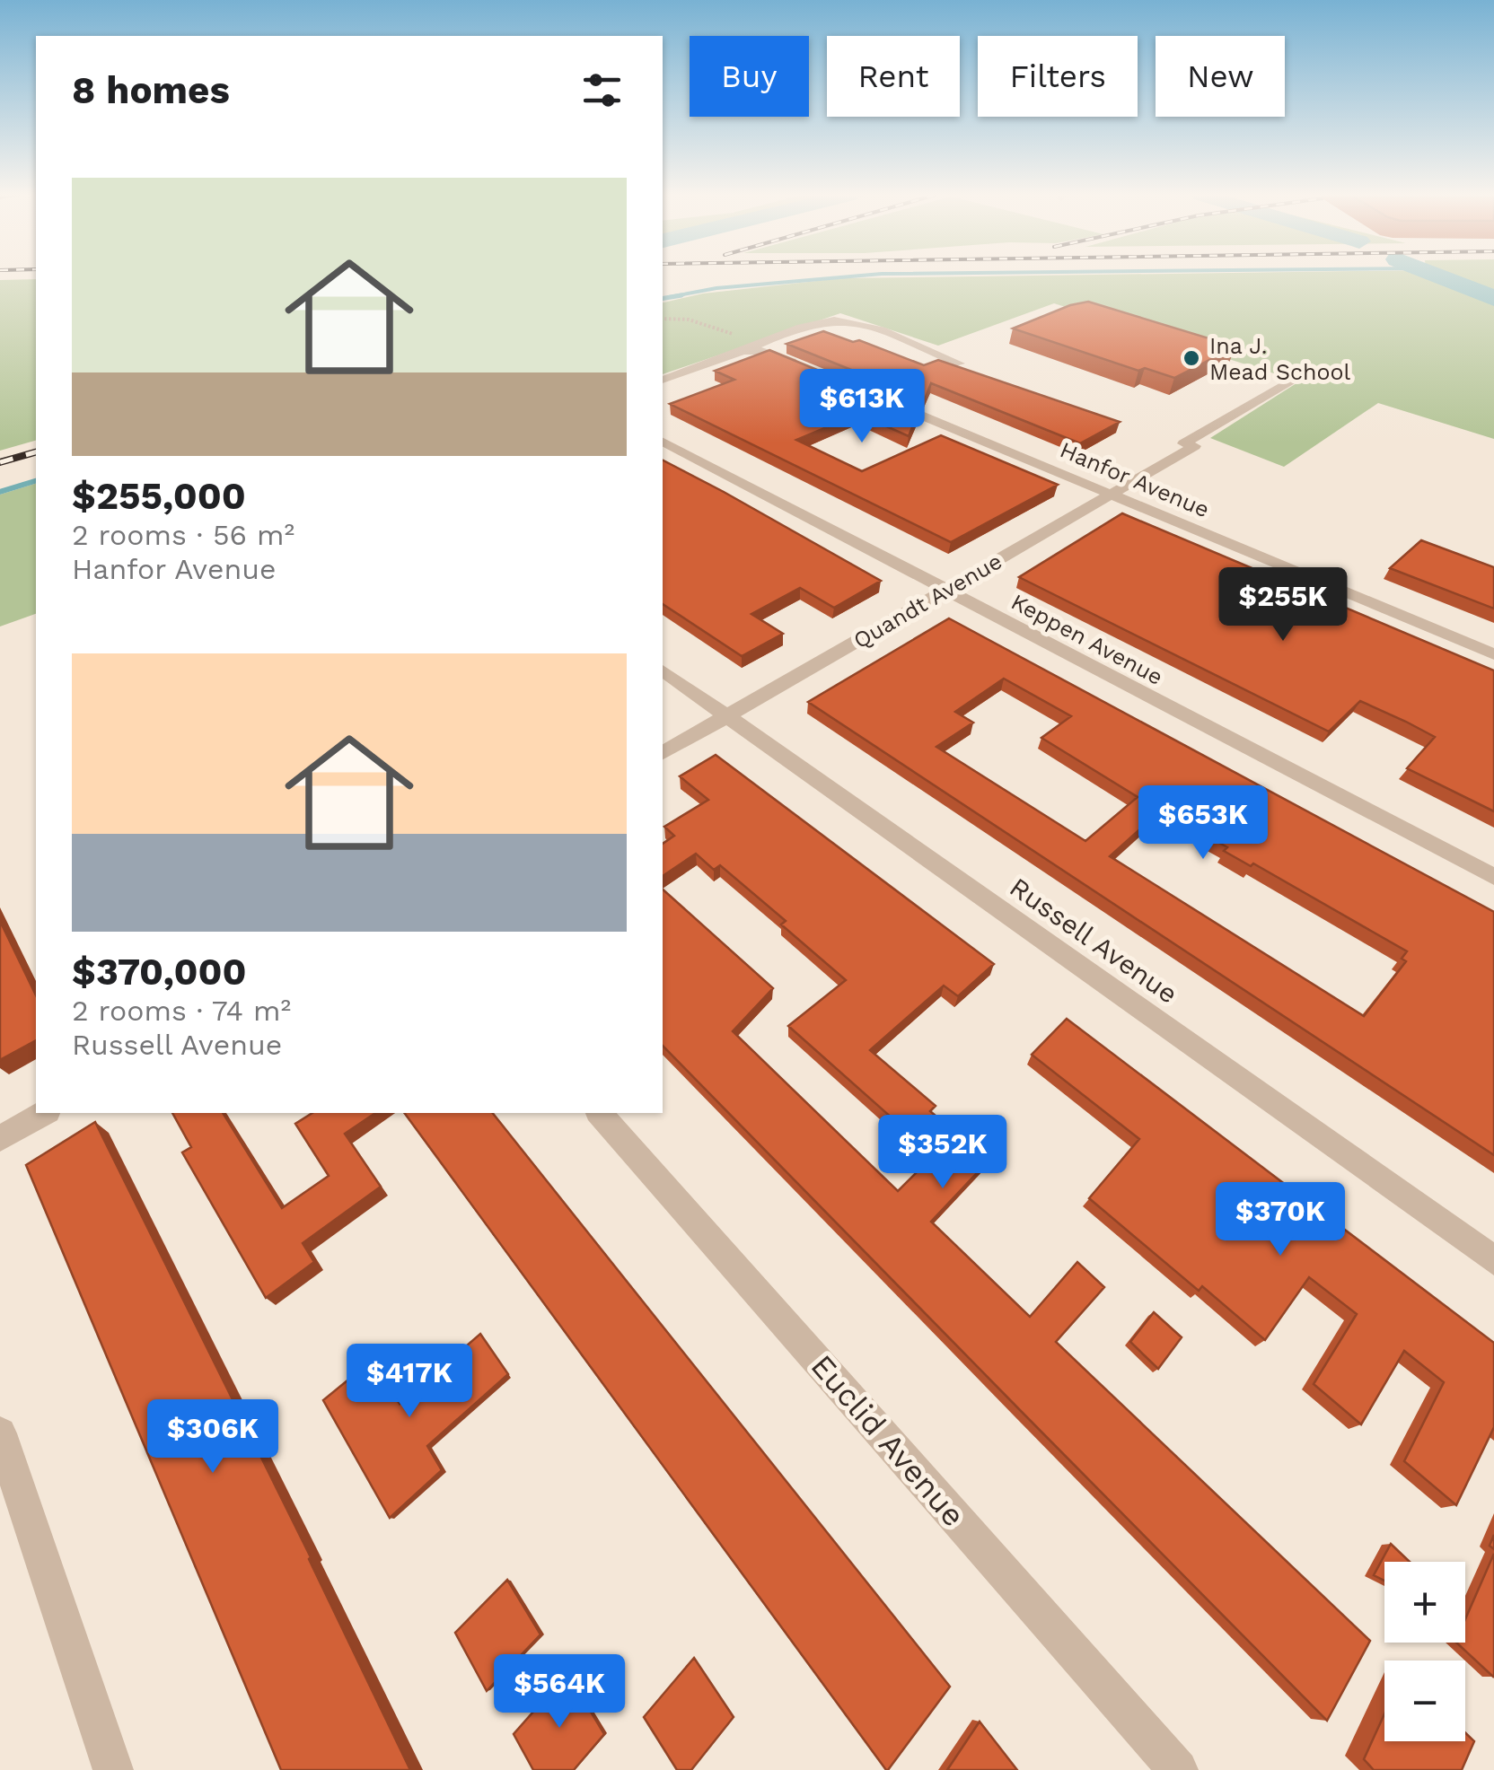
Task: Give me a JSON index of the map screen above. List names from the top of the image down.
{
  "streets": {
    "street": [
      "Hanfor Avenue",
      "Quandt Avenue",
      "Keppen Avenue",
      "Russell Avenue",
      "Euclid Avenue"
    ]
  },
  "crossings": [
    ["Hanfor Avenue", "Quandt Avenue"],
    ["Quandt Avenue", "Keppen Avenue"],
    ["Quandt Avenue", "Russell Avenue"]
  ],
  "places": ["Ina J. Mead School"],
  "page": {
    "chip": [
      "Buy",
      "Rent",
      "Filters",
      "New"
    ],
    "heading": "8 homes",
    "list": [
      {
        "name": "$255,000",
        "note": "2 rooms · 56 m² · Hanfor Avenue"
      },
      {
        "name": "$370,000",
        "note": "2 rooms · 74 m² · Russell Avenue"
      }
    ],
    "price": [
      "$613K",
      "$255K",
      "$653K",
      "$352K",
      "$370K",
      "$417K",
      "$306K",
      "$564K"
    ],
    "map_buttons": ["+", "−"]
  }
}
